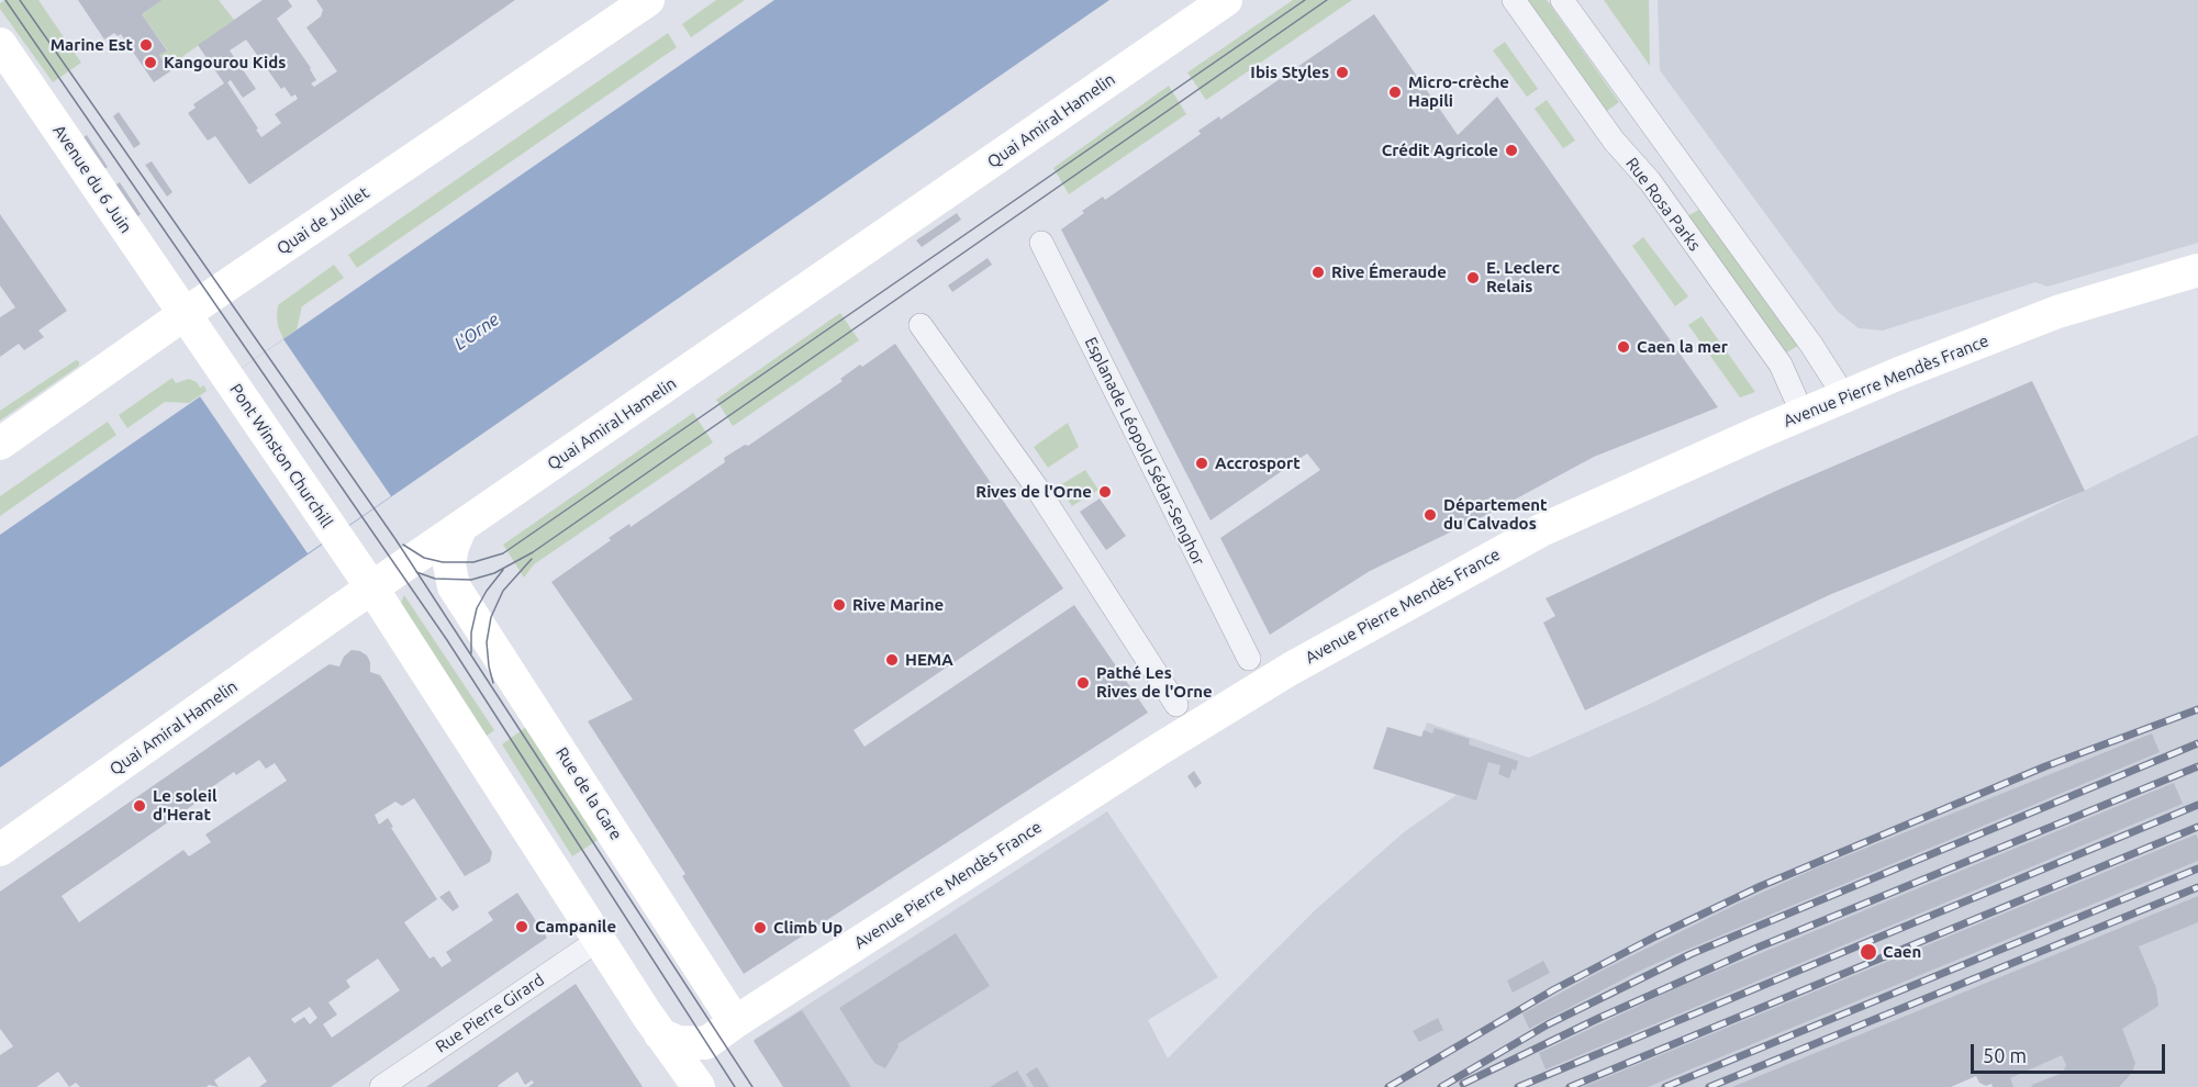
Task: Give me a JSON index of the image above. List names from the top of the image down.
{
  "streets": {
    "main road": [
      "Quai Amiral Hamelin",
      "Avenue du 6 Juin",
      "Quai de Juillet",
      "Avenue Pierre Mendès France",
      "Pont Winston Churchill",
      "Rue de la Gare"
    ],
    "street": ["Rue Rosa Parks", "Esplanade Léopold Sédar-Senghor", "Rue Pierre Girard"]
  },
  "crossings": [
    ["Quai Amiral Hamelin", "Pont Winston Churchill"],
    ["Quai Amiral Hamelin", "Rue de la Gare"],
    ["Avenue du 6 Juin", "Quai de Juillet"],
    ["Avenue du 6 Juin", "Pont Winston Churchill"],
    ["Rue Rosa Parks", "Avenue Pierre Mendès France"],
    ["Avenue Pierre Mendès France", "Rue de la Gare"]
  ],
  "water": ["L'Orne"],
  "places": [
    "Marine Est",
    "Kangourou Kids",
    "Ibis Styles",
    "Micro-crèche Hapili",
    "Crédit Agricole",
    "Rive Émeraude",
    "E. Leclerc Relais",
    "Caen la mer",
    "Accrosport",
    "Rives de l'Orne",
    "Département du Calvados",
    "Rive Marine",
    "HEMA",
    "Pathé Les Rives de l'Orne",
    "Le soleil d'Herat",
    "Campanile",
    "Climb Up",
    "Caen"
  ],
  "scale_bar": "50 m"
}
